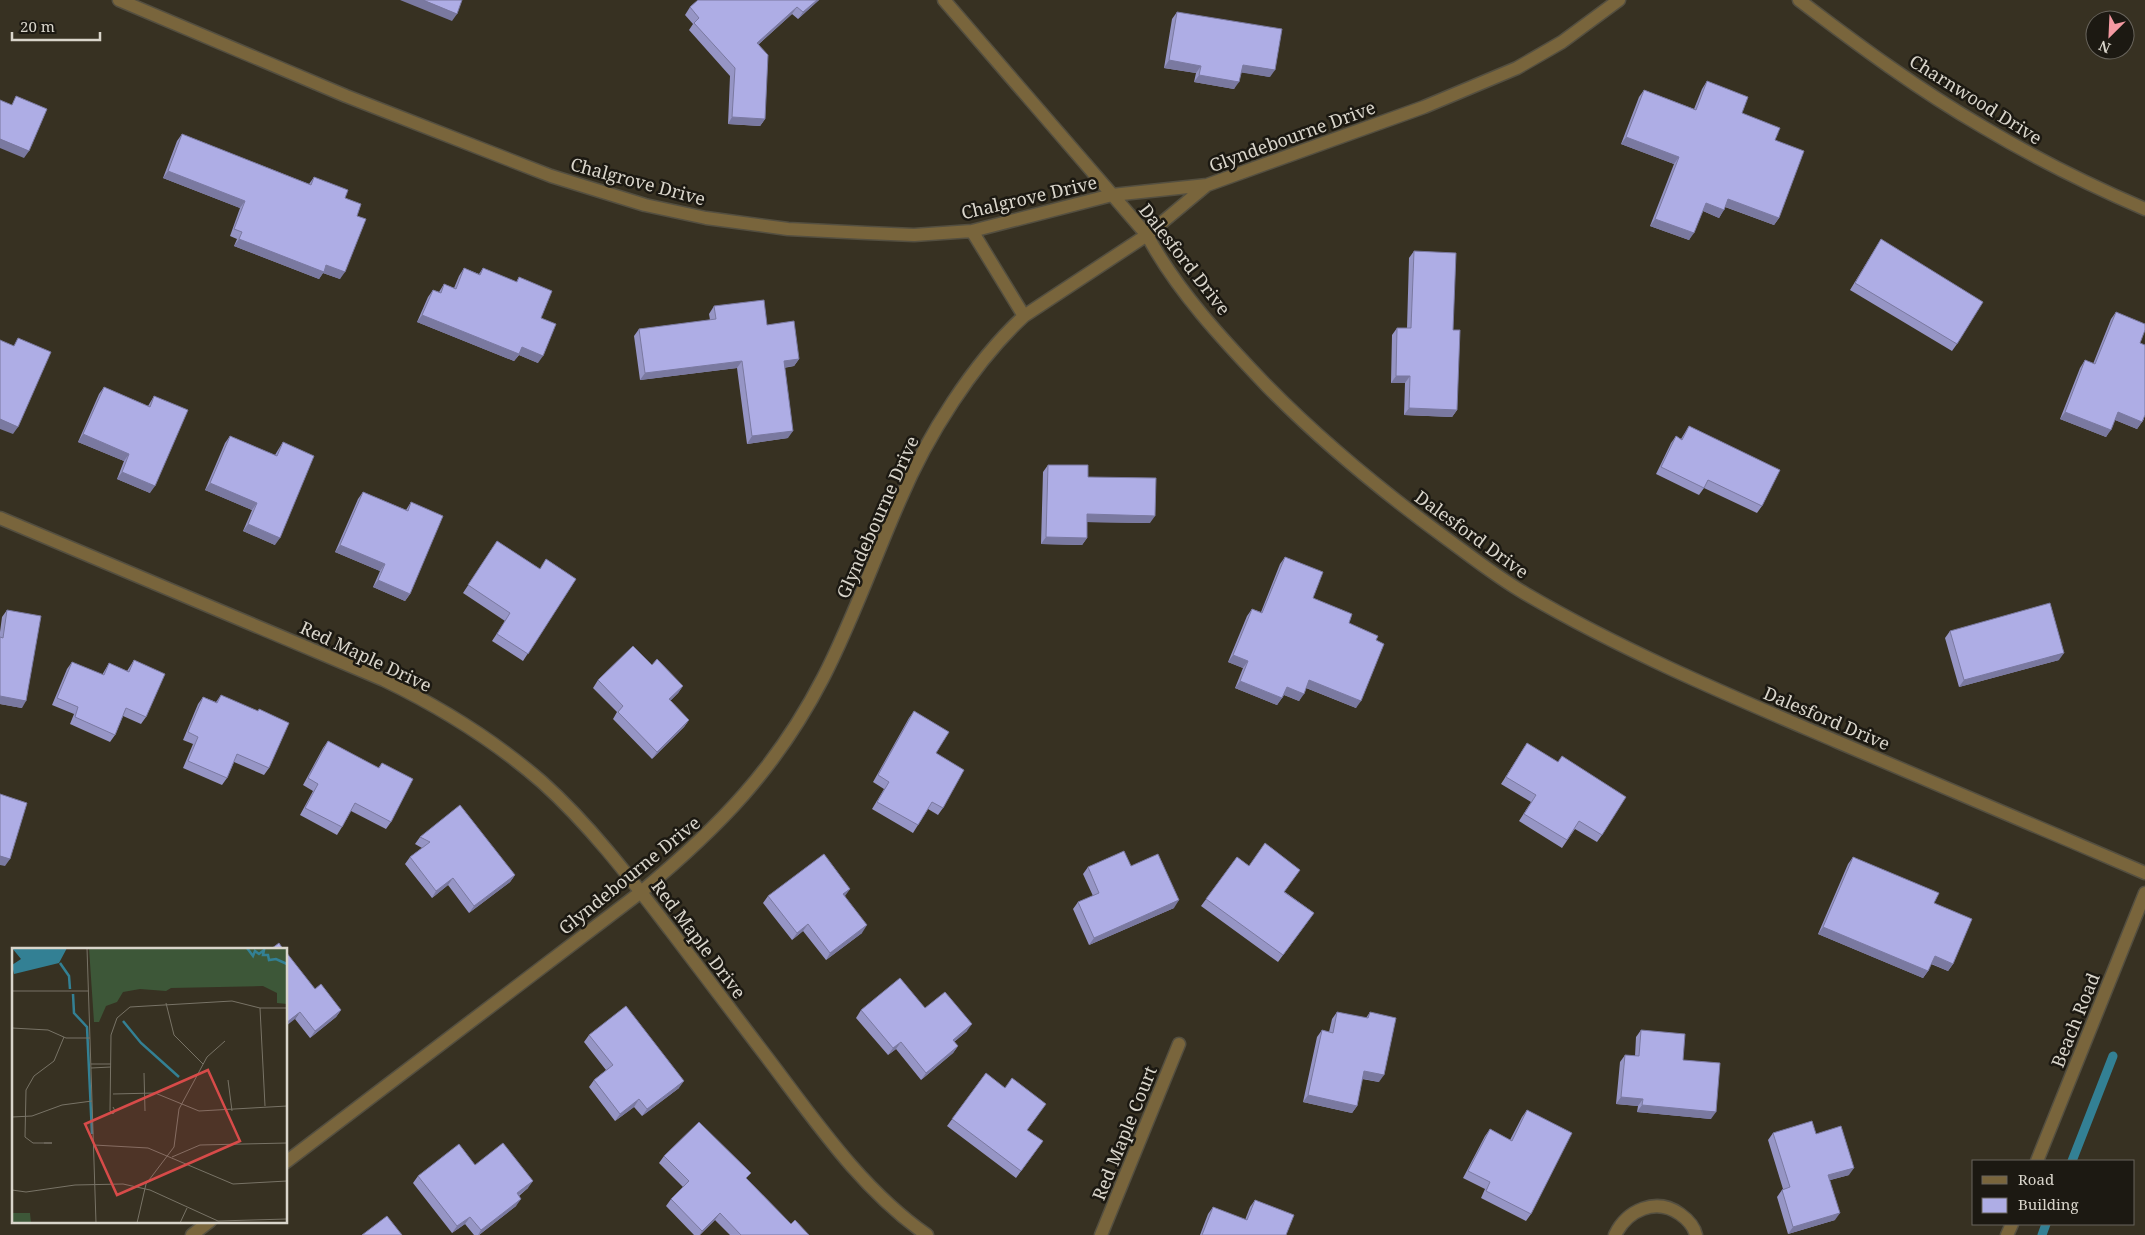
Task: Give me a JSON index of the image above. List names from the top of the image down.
{
  "streets": {
    "street": [
      "Charnwood Drive",
      "Glyndebourne Drive",
      "Chalgrove Drive",
      "Dalesford Drive",
      "Red Maple Drive",
      "Beach Road",
      "Red Maple Court"
    ]
  },
  "crossings": [
    ["Glyndebourne Drive", "Chalgrove Drive"],
    ["Glyndebourne Drive", "Dalesford Drive"],
    ["Glyndebourne Drive", "Red Maple Drive"],
    ["Chalgrove Drive", "Dalesford Drive"]
  ],
  "legend": ["Road", "Building"],
  "scale_bar": "20 m",
  "north": "bottom left"
}
